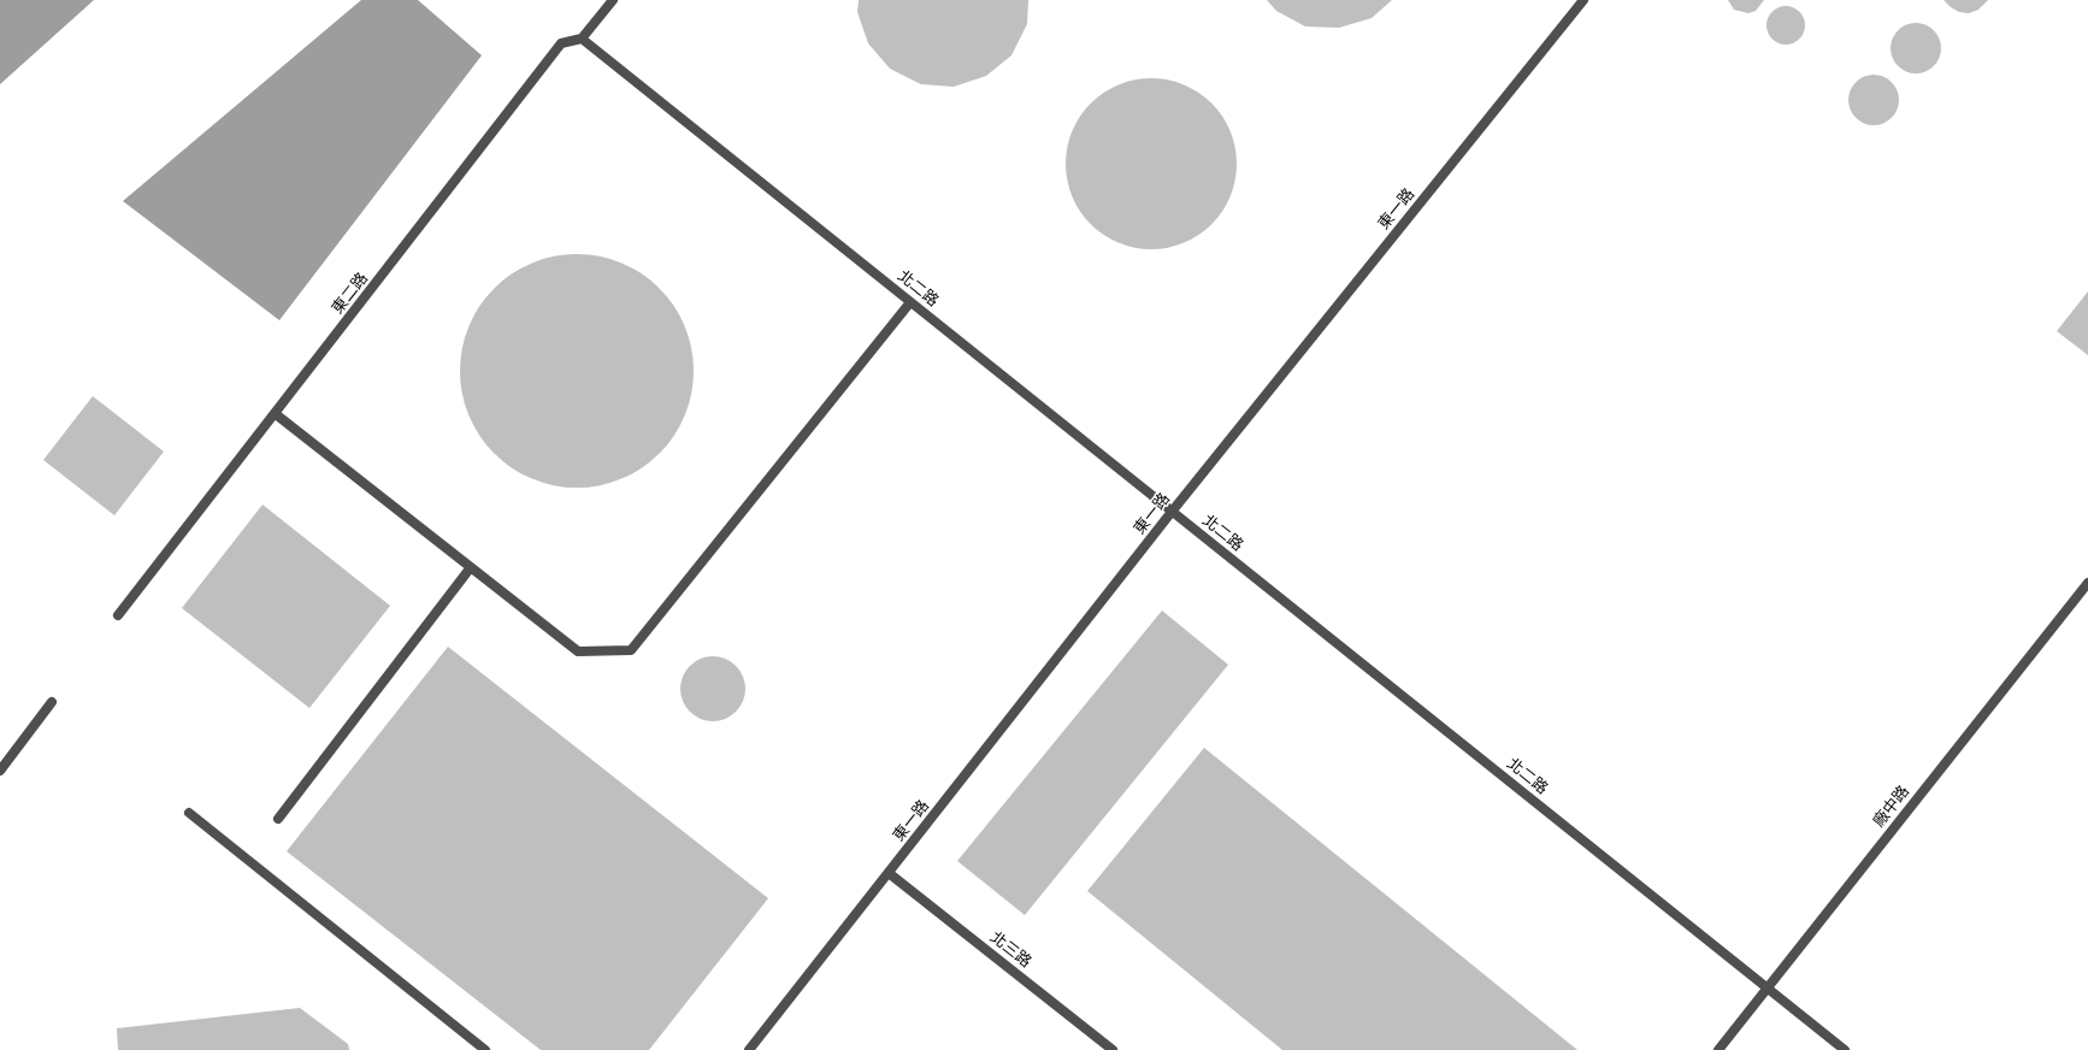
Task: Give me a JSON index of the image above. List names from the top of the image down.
{
  "streets": {
    "lane": [
      "東一路",
      "北二路",
      "東二路",
      "廠中路",
      "北三路"
    ]
  },
  "crossings": [
    ["東一路", "北二路"],
    ["東一路", "北三路"],
    ["北二路", "東二路"],
    ["北二路", "廠中路"]
  ]
}
